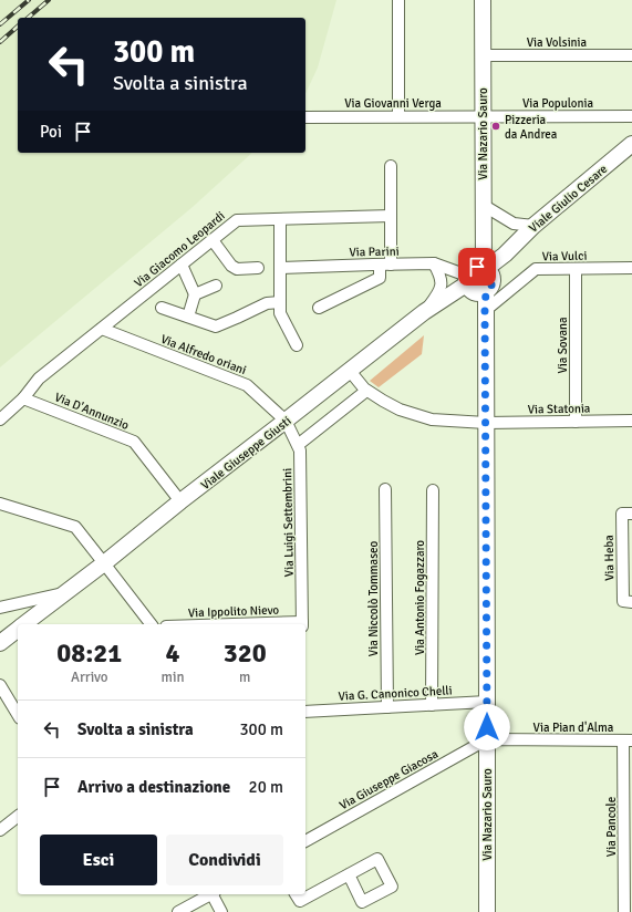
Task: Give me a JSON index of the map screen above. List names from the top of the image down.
{
  "streets": {
    "street": [
      "Via Volsinia",
      "Via Giovanni Verga",
      "Via Populonia",
      "Via Nazario Sauro",
      "Viale Giulio Cesare",
      "Via Giacomo Leopardi",
      "Via Parini",
      "Via Vulci",
      "Via Sovana",
      "Via Alfredo oriani",
      "Via Statonia",
      "Via D'Annunzio",
      "Viale Giuseppe Giusti",
      "Via Luigi Settembrini",
      "Via Heba",
      "Via Antonio Fogazzaro",
      "Via Niccolò Tommaseo",
      "Via G. Canonico Chelli",
      "Via Pian d'Alma",
      "Via Giuseppe Giacosa",
      "Via Pancole"
    ]
  },
  "crossings": [
    ["Via Volsinia", "Via Nazario Sauro"],
    ["Via Giovanni Verga", "Via Populonia"],
    ["Via Giovanni Verga", "Via Nazario Sauro"],
    ["Via Populonia", "Via Nazario Sauro"],
    ["Via Nazario Sauro", "Viale Giulio Cesare"],
    ["Via Nazario Sauro", "Via Vulci"],
    ["Via Nazario Sauro", "Via Statonia"],
    ["Via Nazario Sauro", "Viale Giuseppe Giusti"],
    ["Via Nazario Sauro", "Via G. Canonico Chelli"],
    ["Via Nazario Sauro", "Via Pian d'Alma"],
    ["Via Nazario Sauro", "Via Giuseppe Giacosa"],
    ["Viale Giulio Cesare", "Viale Giuseppe Giusti"],
    ["Via Giacomo Leopardi", "Via Alfredo oriani"],
    ["Via Giacomo Leopardi", "Via D'Annunzio"],
    ["Via Parini", "Viale Giuseppe Giusti"],
    ["Via Vulci", "Via Sovana"],
    ["Via Sovana", "Via Statonia"],
    ["Via Alfredo oriani", "Viale Giuseppe Giusti"],
    ["Via Alfredo oriani", "Via Luigi Settembrini"],
    ["Via Statonia", "Viale Giuseppe Giusti"],
    ["Via D'Annunzio", "Viale Giuseppe Giusti"],
    ["Viale Giuseppe Giusti", "Via Luigi Settembrini"],
    ["Via Antonio Fogazzaro", "Via G. Canonico Chelli"],
    ["Via Niccolò Tommaseo", "Via G. Canonico Chelli"],
    ["Via Pian d'Alma", "Via Giuseppe Giacosa"],
    ["Via Pian d'Alma", "Via Pancole"]
  ],
  "places": ["Pizzeria da Andrea"],
  "page": {
    "turn": ["300 m", "Svolta a sinistra"],
    "then": "Poi",
    "eta": [
      "08:21",
      "Arrivo",
      "4",
      "min",
      "320",
      "m"
    ],
    "list": [
      {
        "name": "Svolta a sinistra",
        "value": "300 m"
      },
      {
        "name": "Arrivo a destinazione",
        "value": "20 m"
      }
    ],
    "buttons": ["Esci", "Condividi"]
  }
}
